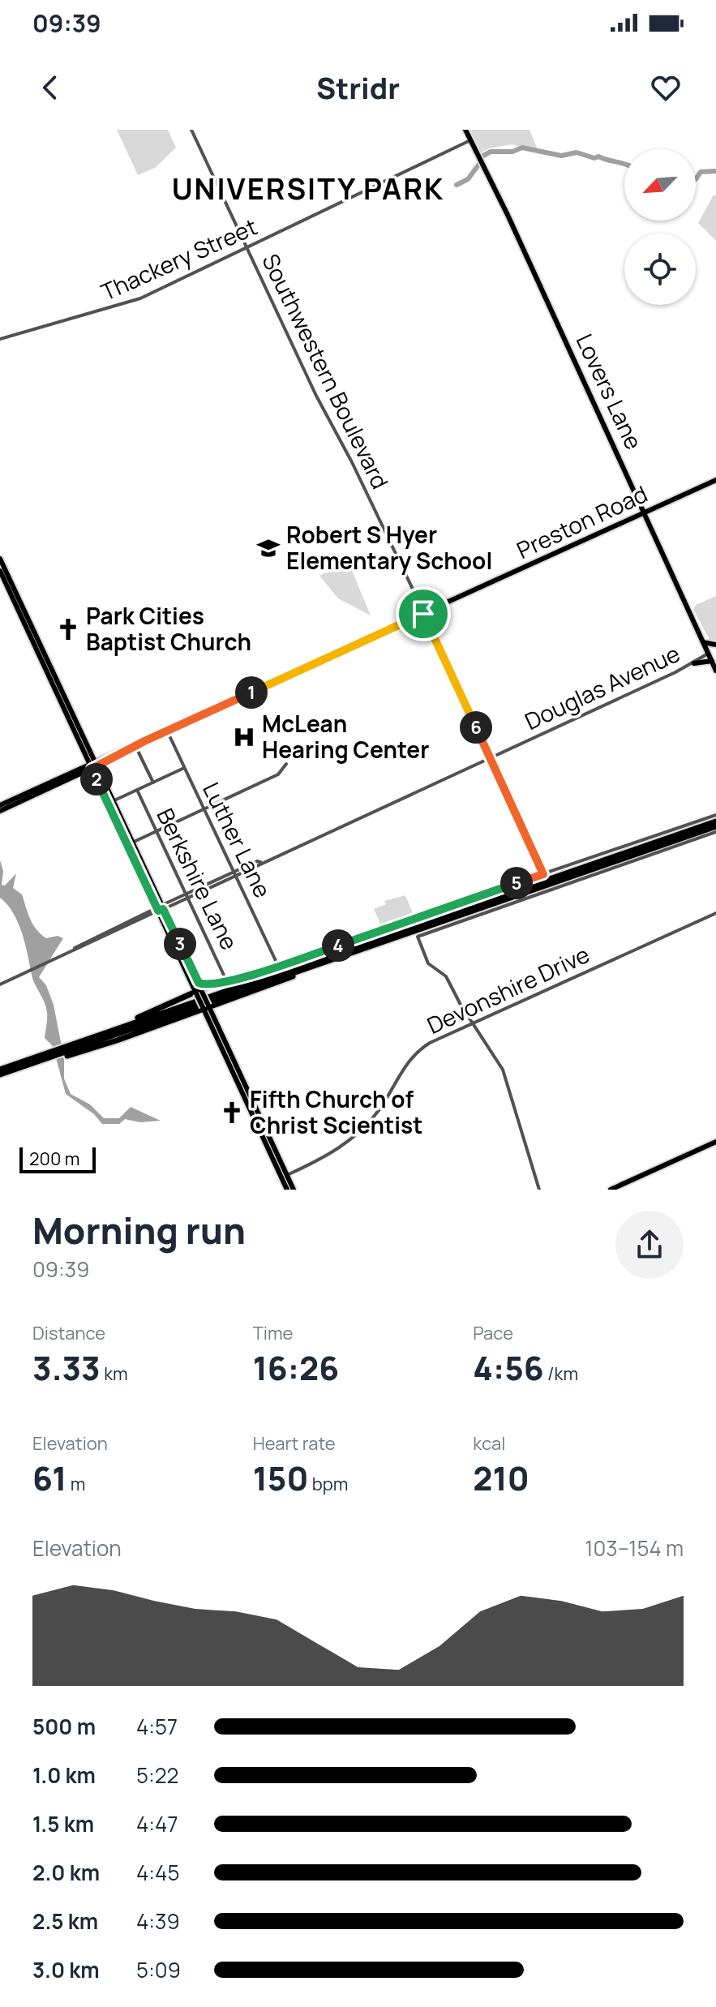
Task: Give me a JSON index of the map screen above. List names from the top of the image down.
{
  "streets": {
    "main road": ["Lovers Lane", "Preston Road"],
    "street": [
      "Thackery Street",
      "Southwestern Boulevard",
      "Douglas Avenue",
      "Luther Lane",
      "Berkshire Lane",
      "Devonshire Drive"
    ]
  },
  "crossings": [
    ["Thackery Street", "Southwestern Boulevard"],
    ["Thackery Street", "Lovers Lane"],
    ["Southwestern Boulevard", "Preston Road"],
    ["Southwestern Boulevard", "Douglas Avenue"],
    ["Lovers Lane", "Preston Road"],
    ["Lovers Lane", "Douglas Avenue"],
    ["Preston Road", "Luther Lane"],
    ["Preston Road", "Berkshire Lane"],
    ["Douglas Avenue", "Luther Lane"],
    ["Douglas Avenue", "Berkshire Lane"]
  ],
  "districts": ["UNIVERSITY PARK"],
  "places": {
    "school or university": ["Robert S Hyer Elementary School"],
    "church": ["Park Cities Baptist Church", "Fifth Church of Christ Scientist"],
    "hospital": ["McLean Hearing Center"]
  },
  "scale_bar": "200 m",
  "north": "bottom left",
  "page": {
    "status": "09:39",
    "header": "Stridr",
    "pins": [
      "1",
      "6",
      "2",
      "5",
      "3",
      "4"
    ],
    "scale": "200 m",
    "heading": ["Morning run", "09:39"],
    "stats": [
      ["Distance", "3.33 km"],
      ["Time", "16:26"],
      ["Pace", "4:56 /km"],
      ["Elevation", "61 m"],
      ["Heart rate", "150 bpm"],
      ["kcal", "210"]
    ],
    "chart": ["Elevation", "103–154 m"],
    "list": [
      {
        "name": "500 m",
        "note": "4:57"
      },
      {
        "name": "1.0 km",
        "note": "5:22"
      },
      {
        "name": "1.5 km",
        "note": "4:47"
      },
      {
        "name": "2.0 km",
        "note": "4:45"
      },
      {
        "name": "2.5 km",
        "note": "4:39"
      },
      {
        "name": "3.0 km",
        "note": "5:09"
      }
    ]
  }
}
